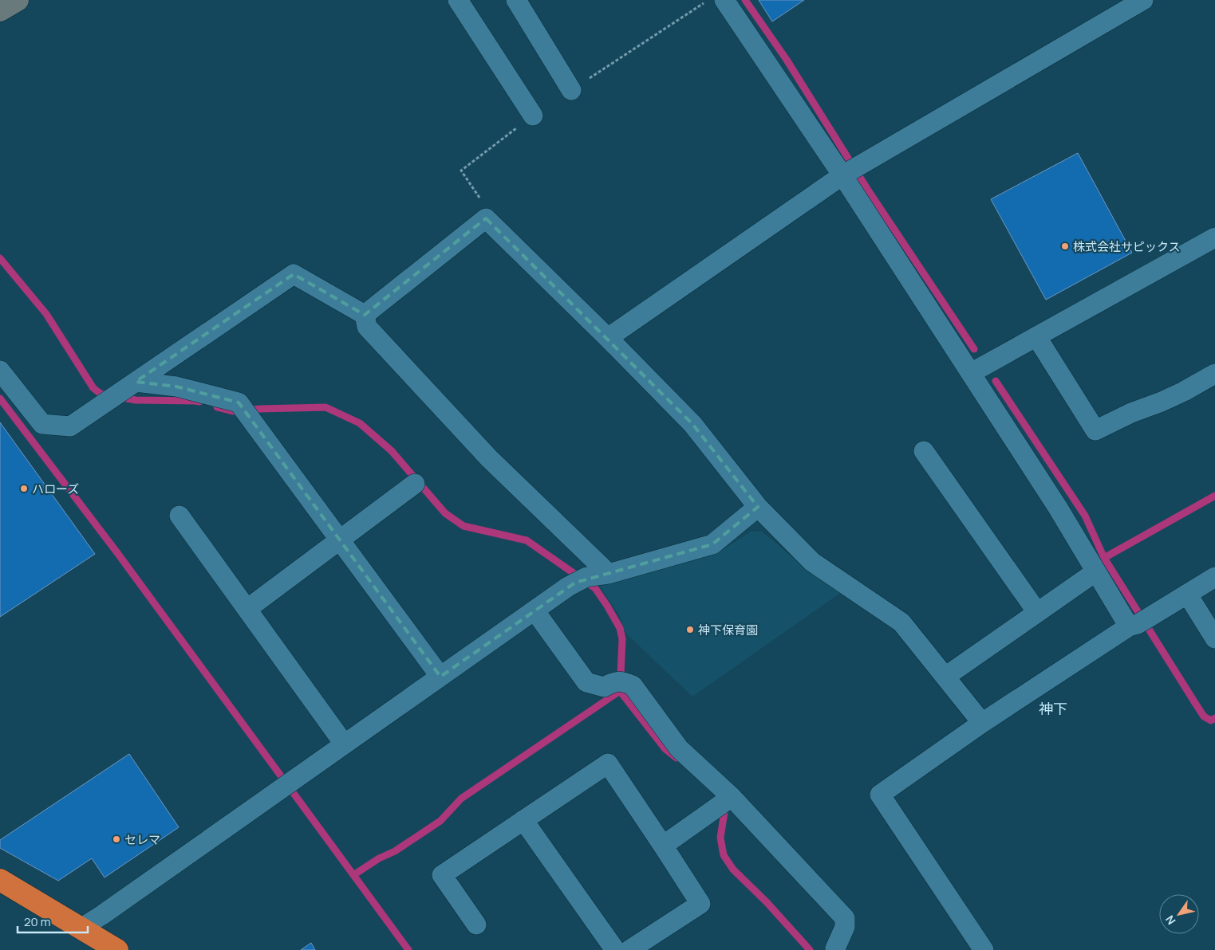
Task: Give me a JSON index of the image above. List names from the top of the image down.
{
  "districts": ["神下"],
  "places": [
    "株式会社サピックス",
    "ハローズ",
    "神下保育園",
    "セレマ"
  ],
  "scale_bar": "20 m",
  "north": "bottom left"
}
